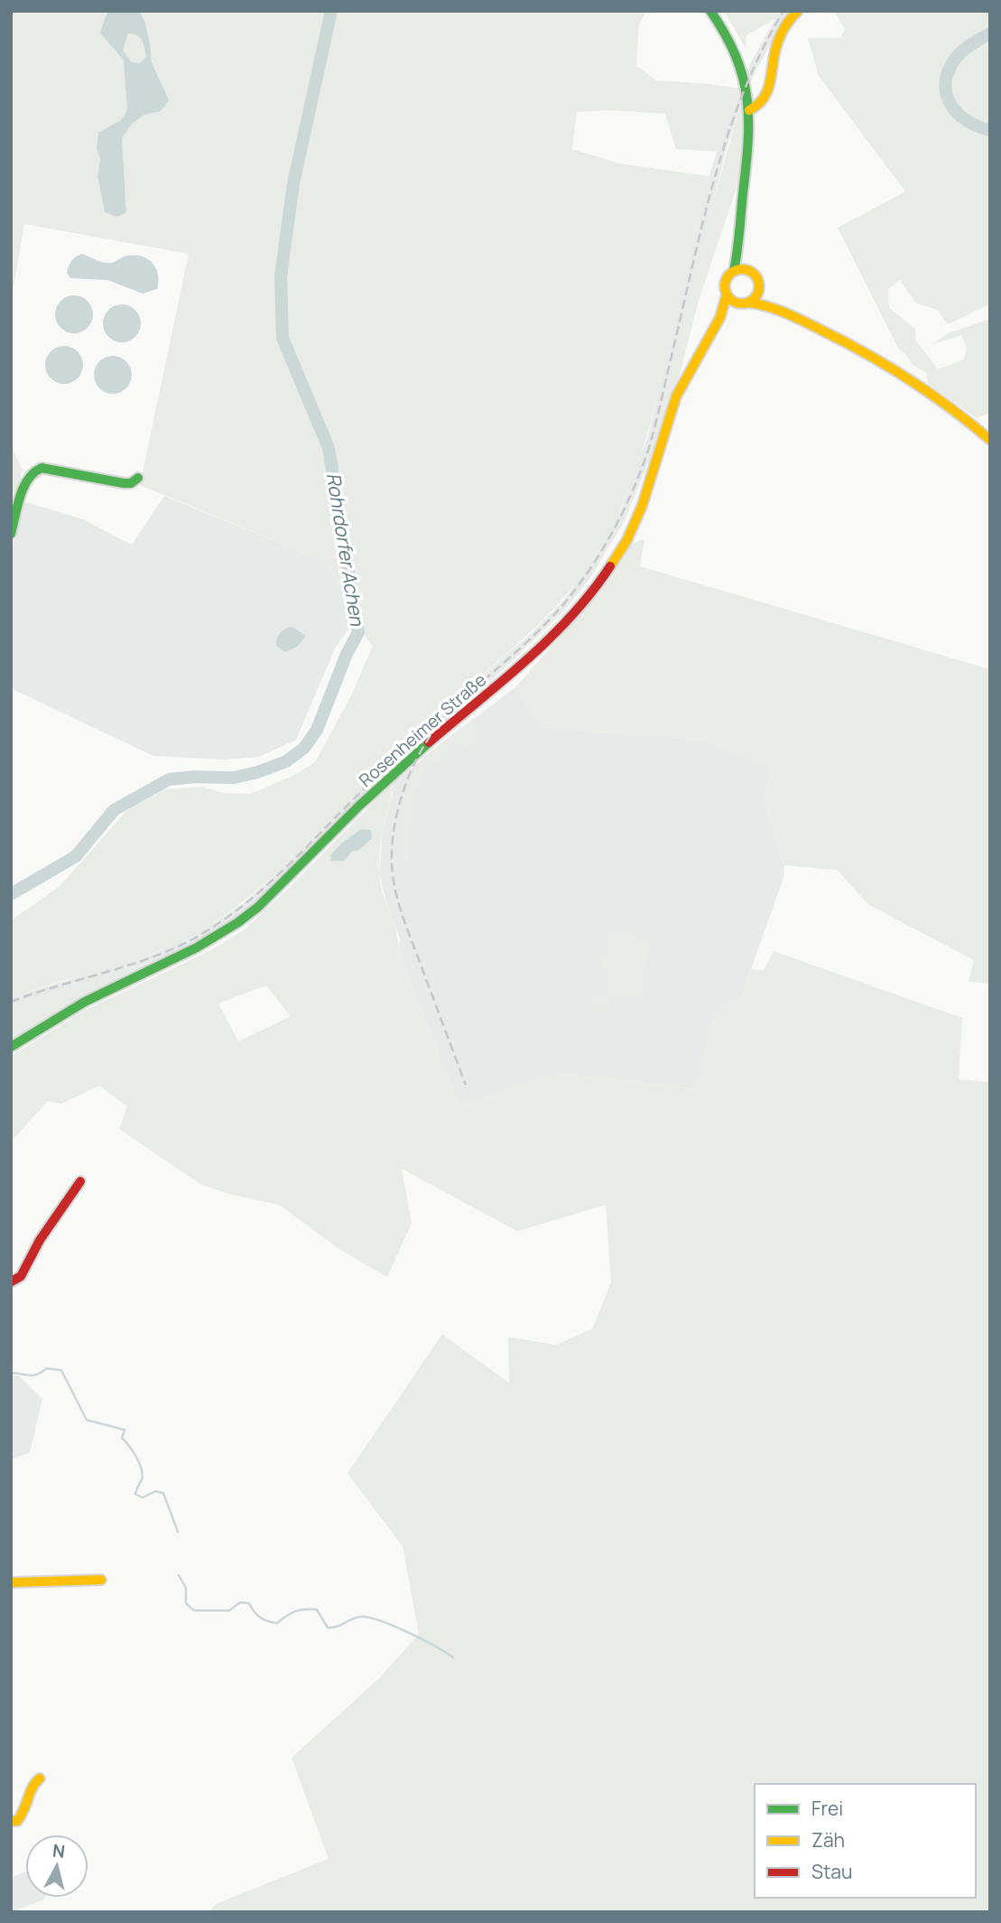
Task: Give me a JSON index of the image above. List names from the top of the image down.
{
  "streets": {
    "main road": ["Rosenheimer Straße"]
  },
  "water": ["Rohrdorfer Achen"],
  "legend": ["Frei", "Zäh", "Stau"],
  "north": "top"
}
